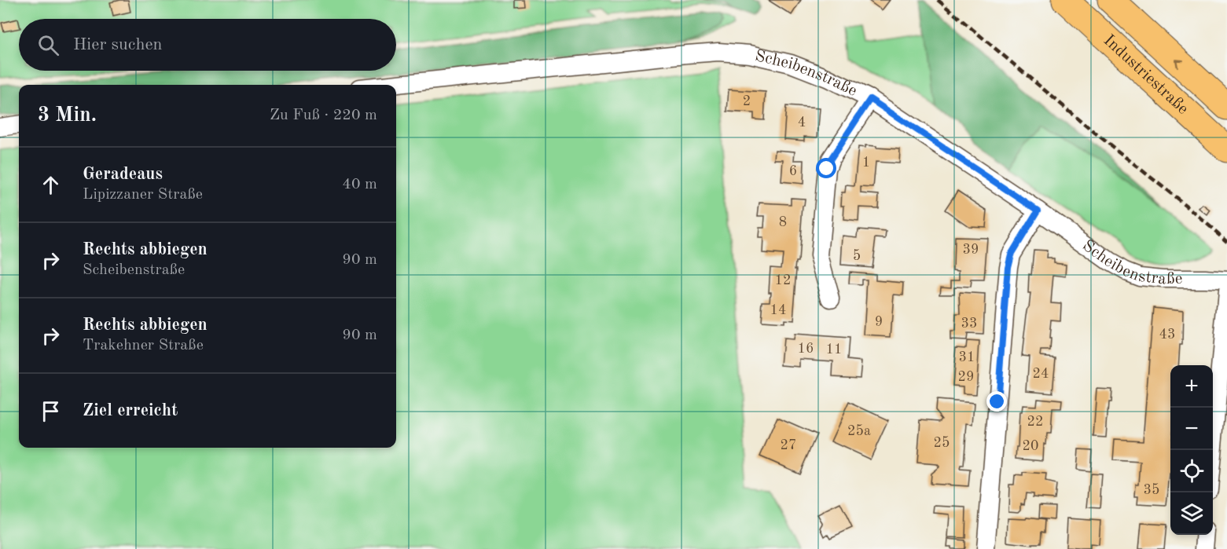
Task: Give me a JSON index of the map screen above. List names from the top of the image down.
{
  "streets": {
    "highway": ["Industriestraße"],
    "street": ["Scheibenstraße"]
  },
  "house_numbers": [
    "2",
    "4",
    "1",
    "6",
    "8",
    "39",
    "5",
    "12",
    "14",
    "9",
    "33",
    "43",
    "16",
    "11",
    "31",
    "24",
    "29",
    "22",
    "25a",
    "25",
    "27",
    "20",
    "35"
  ],
  "page": {
    "search": "Hier suchen",
    "heading": ["3 Min.", "Zu Fuß · 220 m"],
    "list": [
      ["Geradeaus", "Lipizzaner Straße", "40 m"],
      ["Rechts abbiegen", "Scheibenstraße", "90 m"],
      ["Rechts abbiegen", "Trakehner Straße", "90 m"],
      "Ziel erreicht"
    ],
    "map_buttons": ["+", "−"]
  }
}
